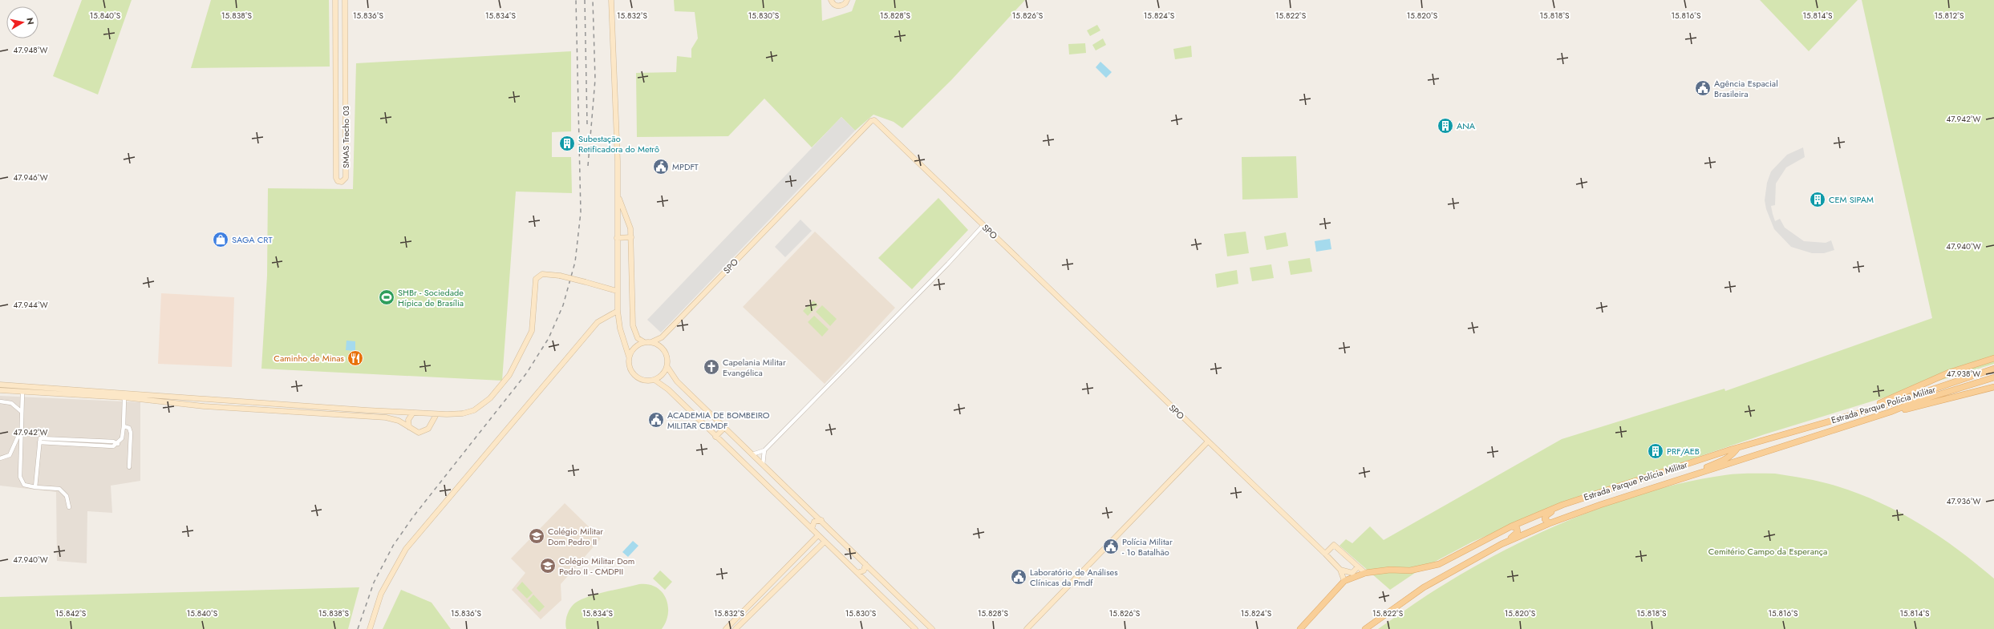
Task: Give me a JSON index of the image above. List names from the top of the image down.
{
  "streets": {
    "main road": ["Estrada Parque Polícia Militar"],
    "street": ["SMAS Trecho 03", "SPO"]
  },
  "crossings": [
    ["SPO", "Estrada Parque Polícia Militar"]
  ],
  "parks": ["Cemitério Campo da Esperança"],
  "places": {
    "public building": [
      "Agência Espacial Brasileira",
      "MPDFT",
      "ACADEMIA DE BOMBEIRO MILITAR CBMDF",
      "Polícia Militar - 1o Batalhão",
      "Laboratório de Análises Clínicas da Pmdf"
    ],
    "building": [
      "ANA",
      "Subestação Retificadora do Metrô",
      "CEM SIPAM",
      "PRF/AEB"
    ],
    "shop": ["SAGA CRT"],
    "sports": ["SHBr - Sociedade Hípica de Brasília"],
    "restaurant": ["Caminho de Minas"],
    "church": ["Capelania Militar Evangélica"],
    "school or university": ["Colégio Militar Dom Pedro II", "Colégio Militar Dom Pedro II - CMDPII"]
  },
  "north": "right",
  "coordinates": [
    "15.812°S",
    "15.840°S",
    "15.838°S",
    "15.836°S",
    "15.834°S",
    "15.832°S",
    "15.830°S",
    "15.828°S",
    "15.826°S",
    "15.824°S",
    "15.822°S",
    "15.820°S",
    "15.818°S",
    "15.816°S",
    "15.814°S",
    "47.948°W",
    "47.942°W",
    "47.946°W",
    "47.940°W",
    "47.944°W",
    "47.938°W",
    "47.936°W",
    "15.842°S"
  ]
}
